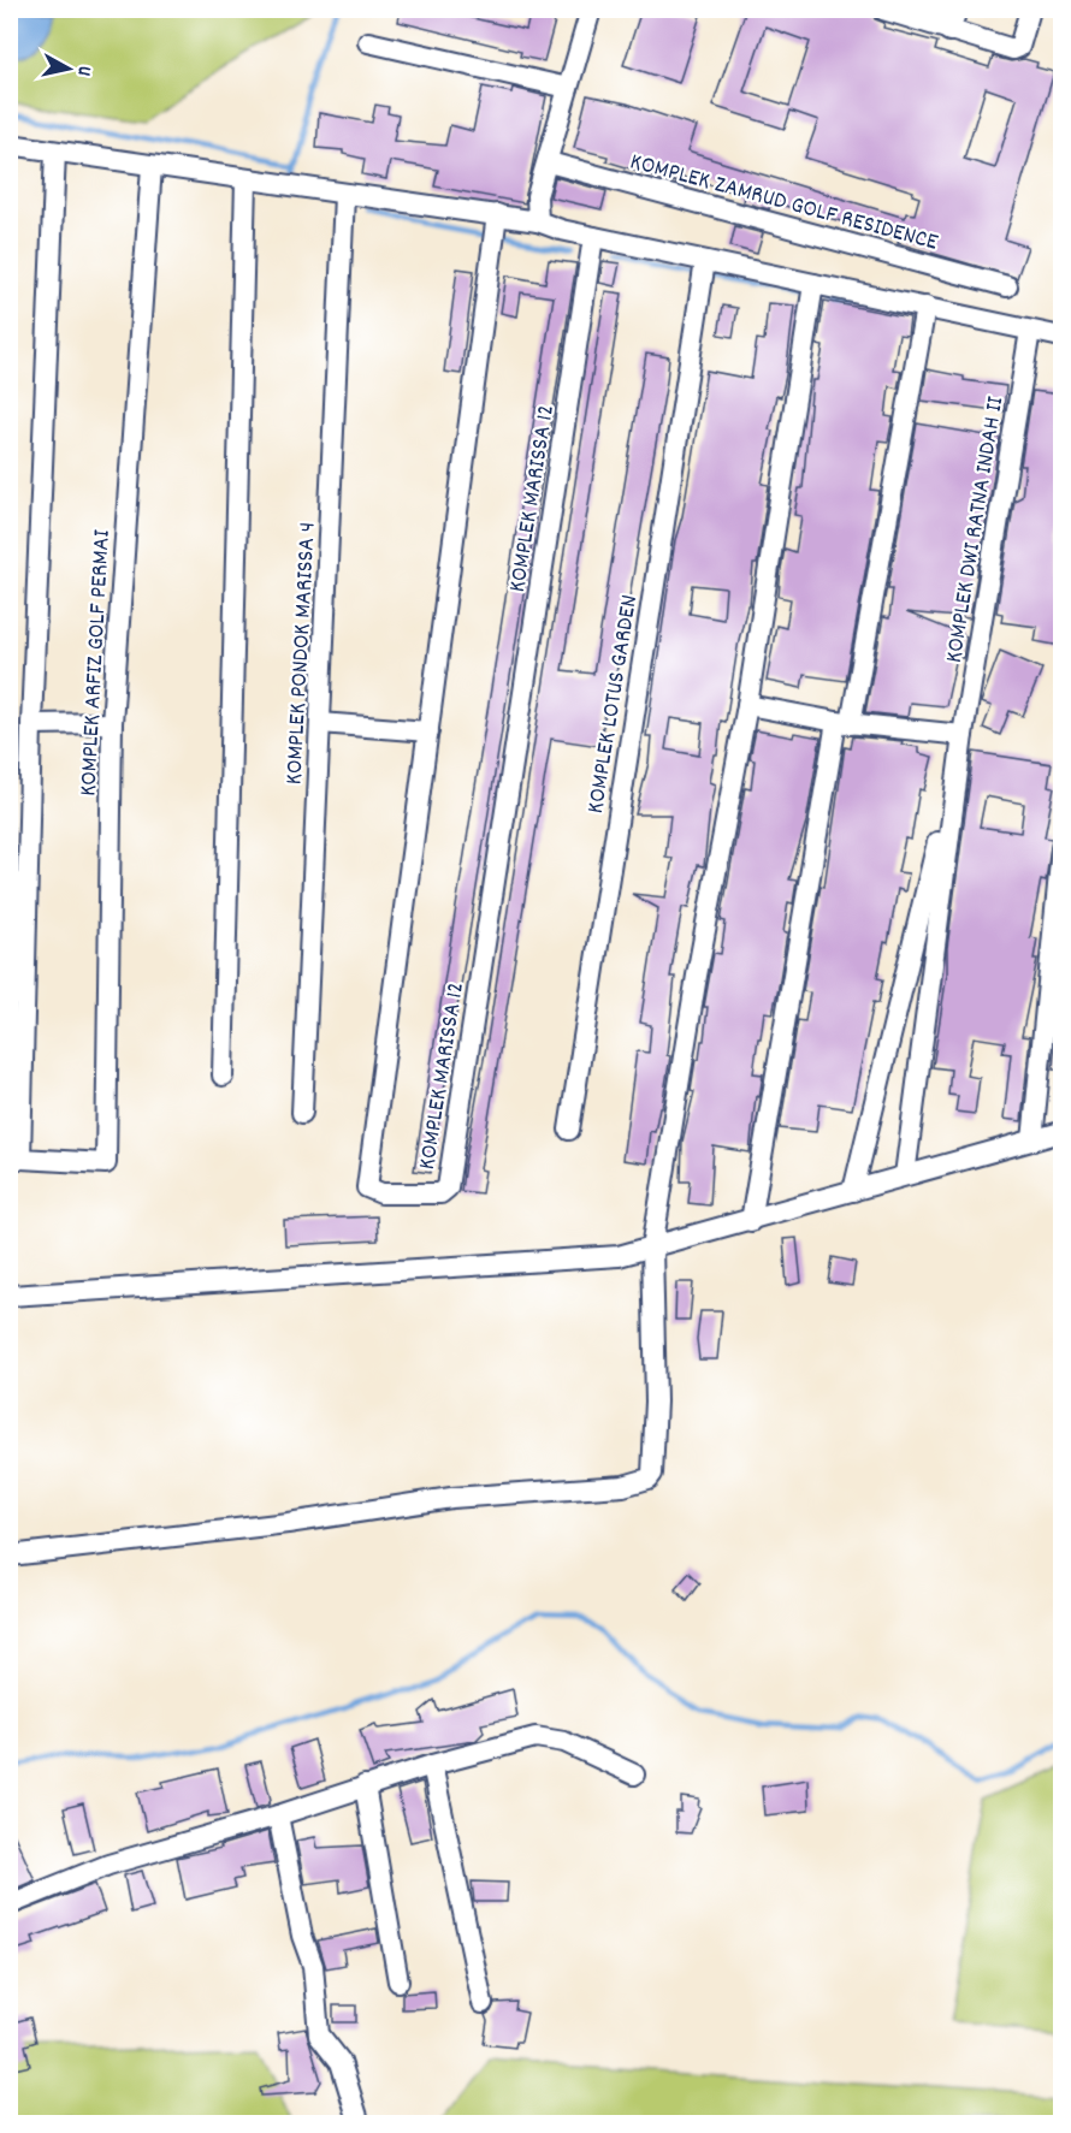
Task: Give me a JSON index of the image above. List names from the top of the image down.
{
  "streets": {
    "street": [
      "KOMPLEK ZAMRUD GOLF RESIDENCE",
      "KOMPLEK MARISSA 12",
      "KOMPLEK DWI RATNA INDAH II",
      "KOMPLEK PONDOK MARISSA 4",
      "KOMPLEK ARFIZ GOLF PERMAI",
      "KOMPLEK LOTUS GARDEN"
    ]
  },
  "north": "right"
}
